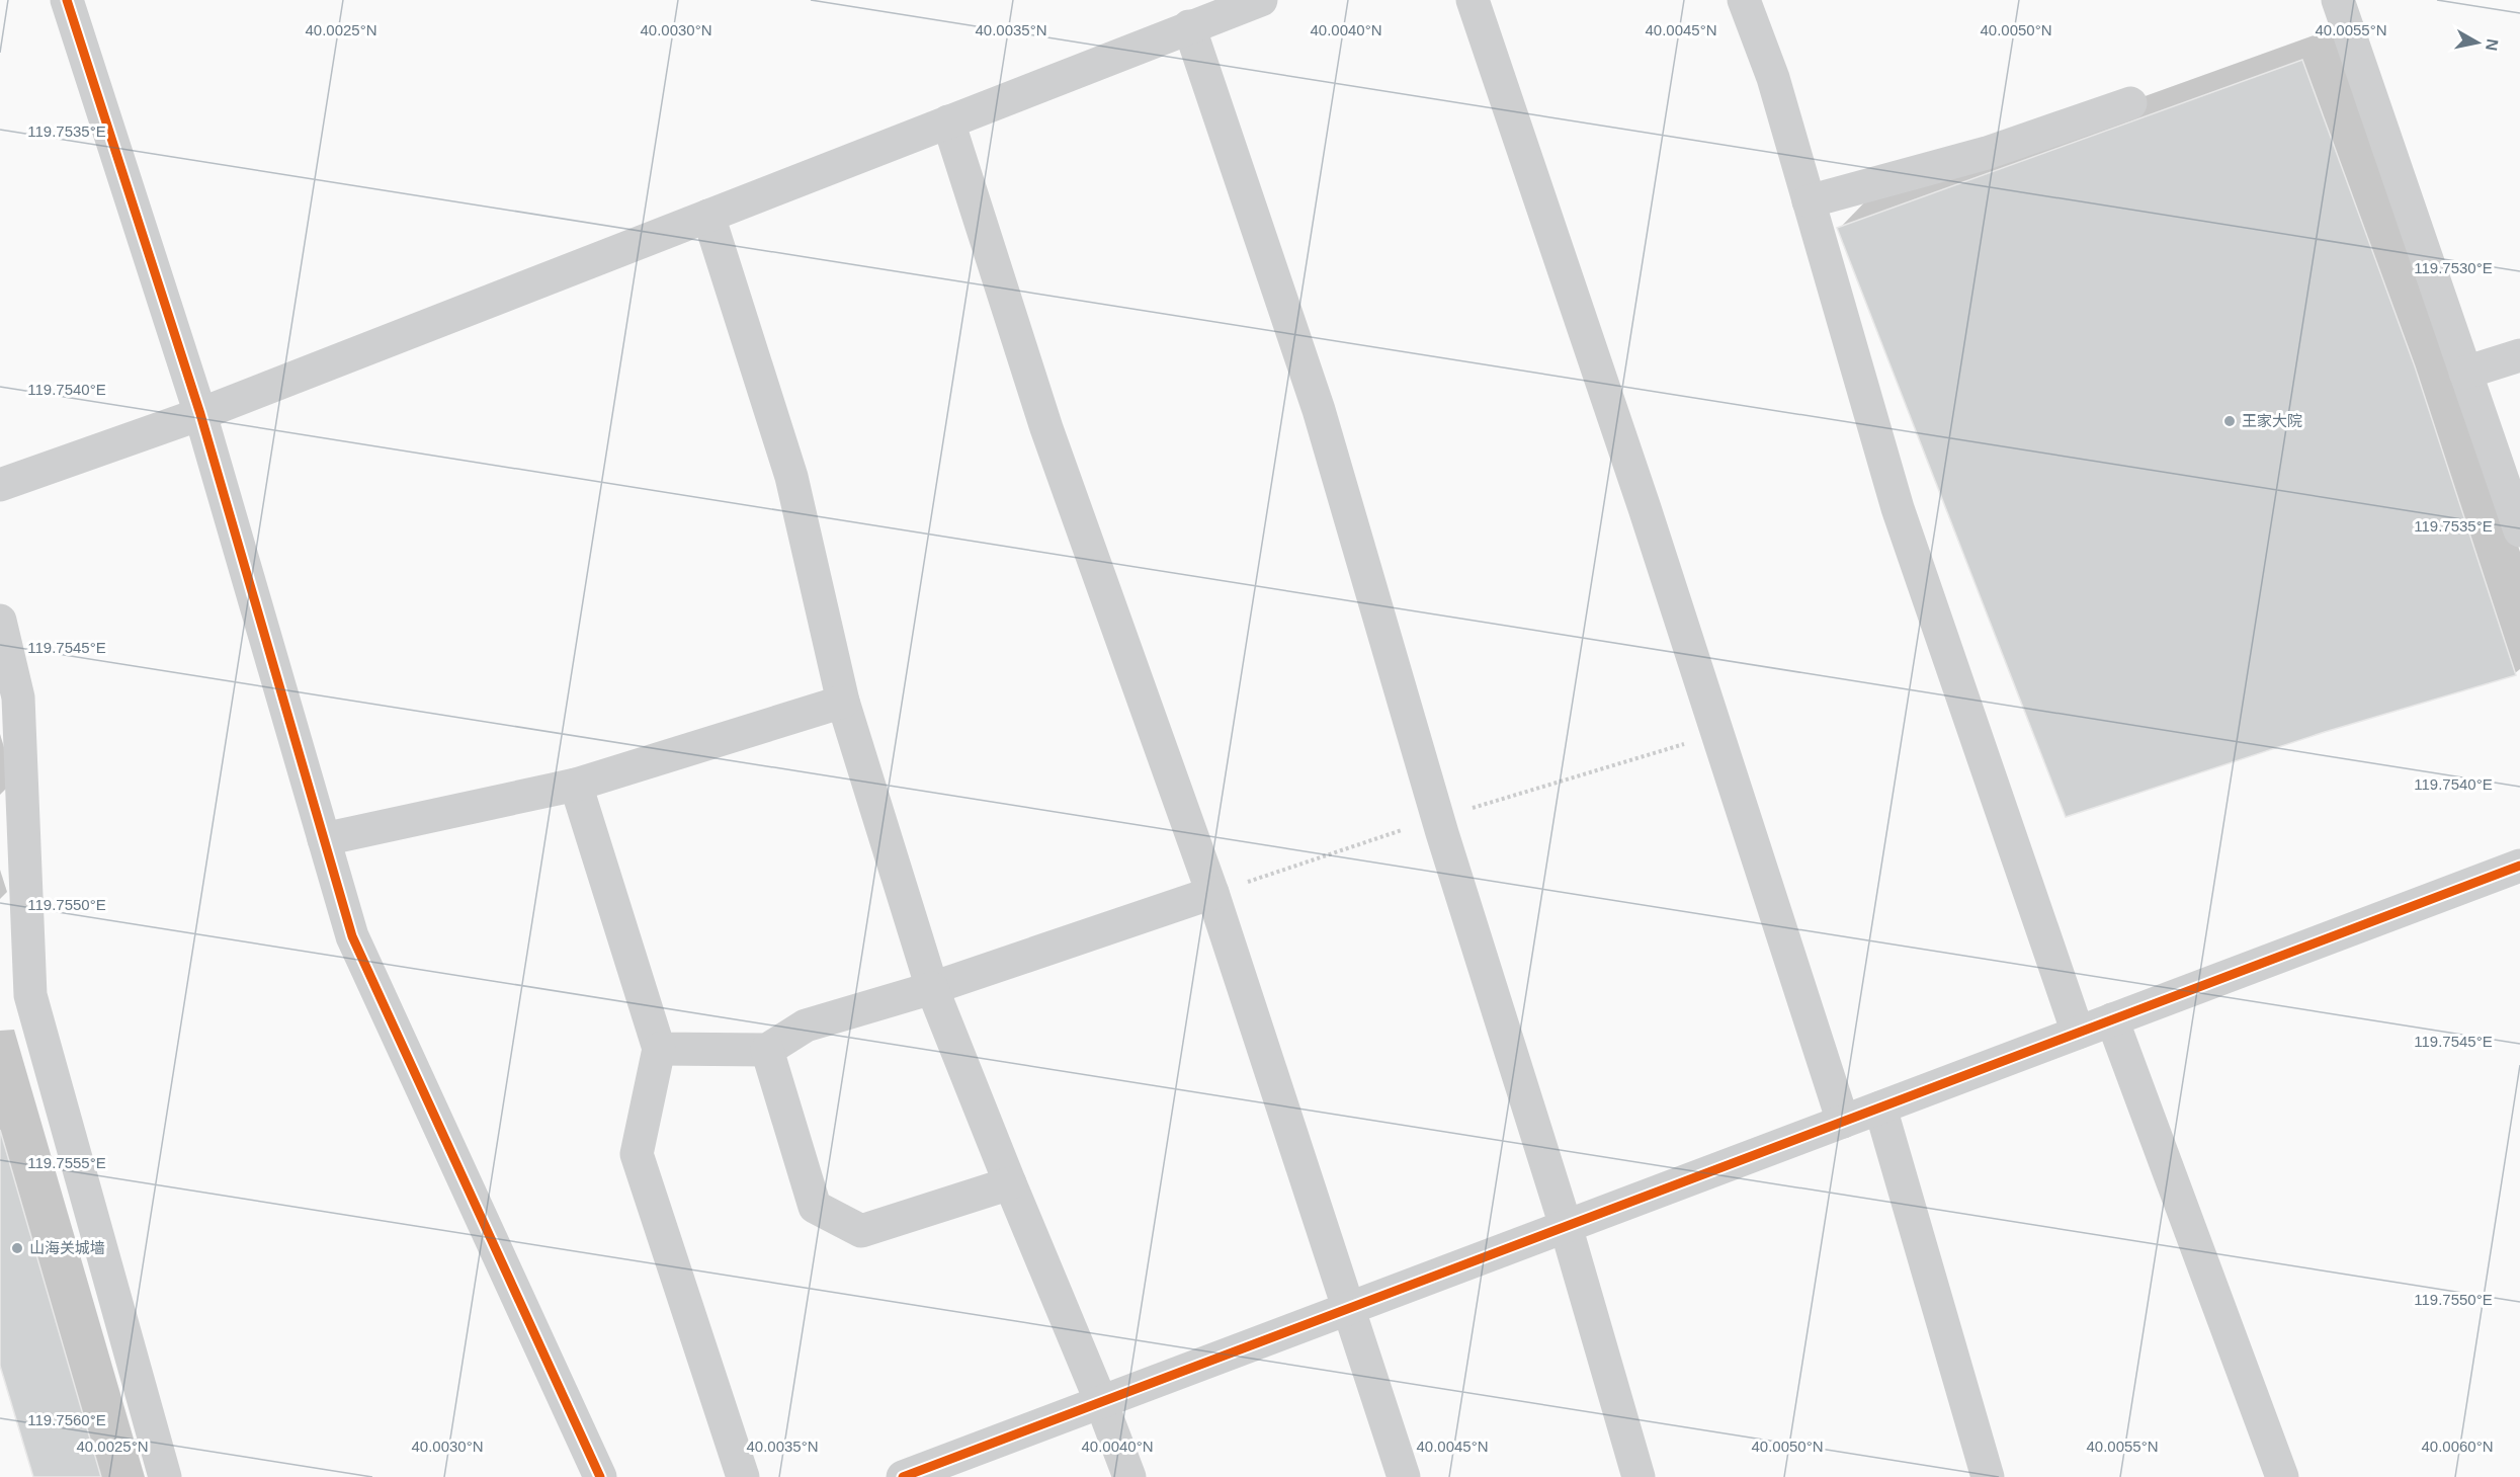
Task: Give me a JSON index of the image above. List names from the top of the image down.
{
  "places": ["王家大院", "山海关城墙"],
  "north": "right",
  "coordinates": [
    "40.0025°N",
    "40.0030°N",
    "40.0035°N",
    "40.0040°N",
    "40.0045°N",
    "40.0050°N",
    "40.0055°N",
    "119.7535°E",
    "119.7530°E",
    "119.7540°E",
    "119.7545°E",
    "119.7550°E",
    "119.7555°E",
    "119.7560°E",
    "40.0060°N"
  ]
}
